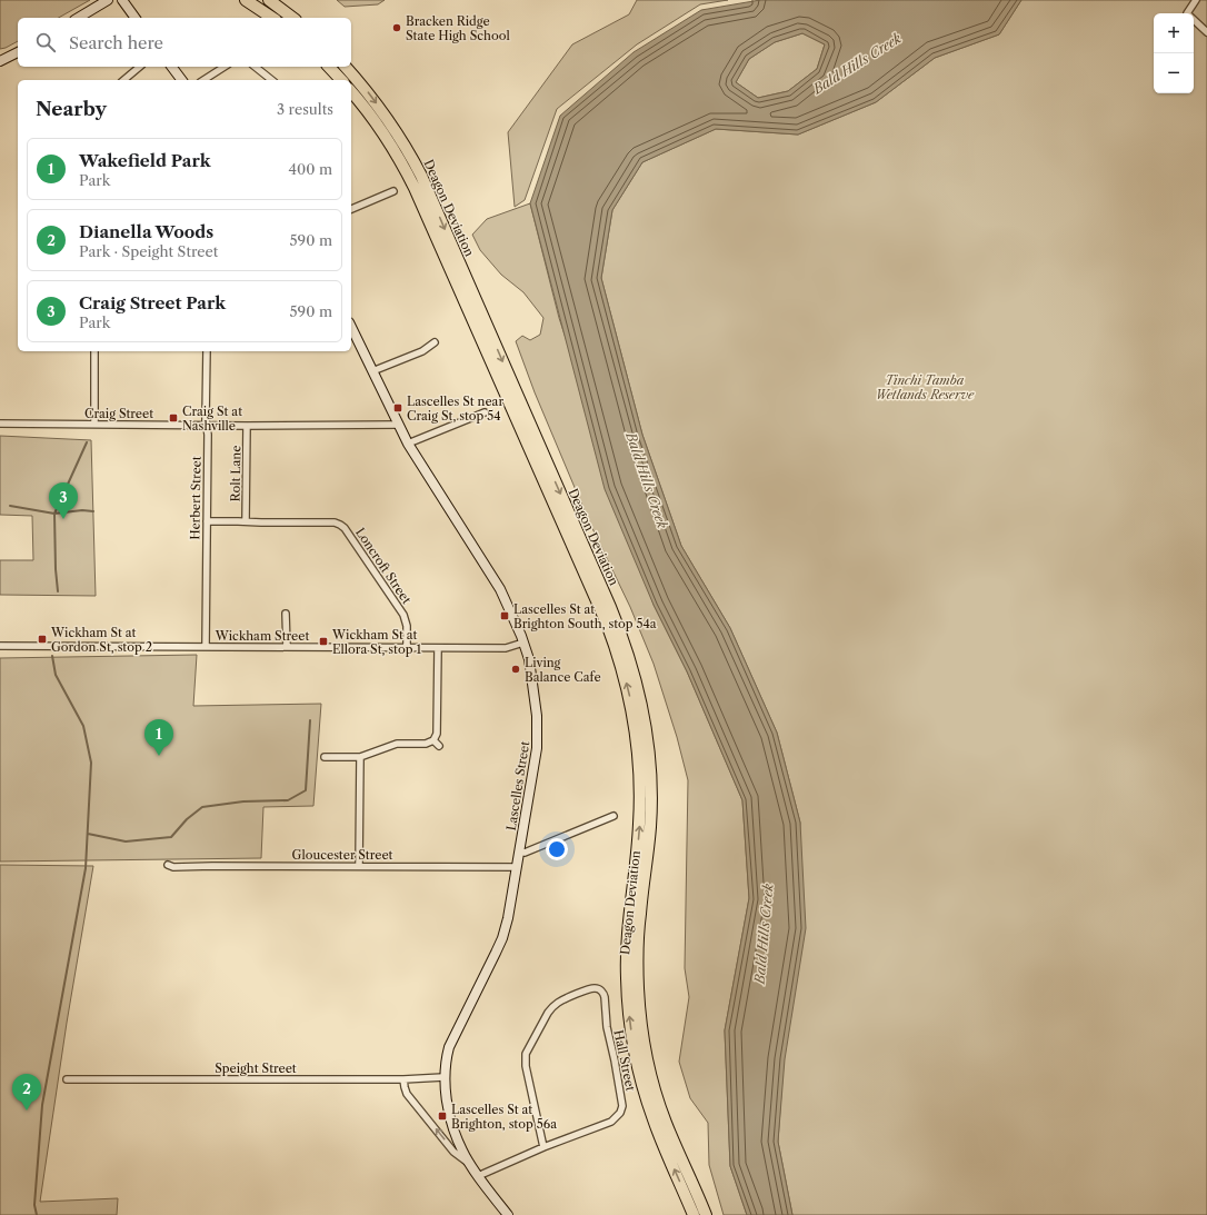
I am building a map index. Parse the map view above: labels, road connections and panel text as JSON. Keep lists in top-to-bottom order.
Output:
{
  "streets": {
    "highway": ["Deagon Deviation"],
    "street": [
      "Craig Street",
      "Rolt Lane",
      "Herbert Street",
      "Loncroft Street",
      "Wickham Street",
      "Lascelles Street",
      "Gloucester Street",
      "Hall Street",
      "Speight Street"
    ]
  },
  "crossings": [
    ["Craig Street", "Rolt Lane"],
    ["Craig Street", "Herbert Street"],
    ["Craig Street", "Lascelles Street"],
    ["Rolt Lane", "Loncroft Street"],
    ["Herbert Street", "Loncroft Street"],
    ["Herbert Street", "Wickham Street"],
    ["Loncroft Street", "Wickham Street"],
    ["Wickham Street", "Lascelles Street"],
    ["Lascelles Street", "Gloucester Street"],
    ["Lascelles Street", "Hall Street"],
    ["Lascelles Street", "Speight Street"]
  ],
  "water": ["Bald Hills Creek"],
  "parks": ["Tinchi Tamba Wetlands Reserve"],
  "places": {
    "other": ["Bracken Ridge State High School", "Living Balance Cafe"],
    "transit": [
      "Lascelles St near Craig St, stop 54",
      "Craig St at Nashville",
      "Lascelles St at Brighton South, stop 54a",
      "Wickham St at Gordon St, stop 2",
      "Wickham St at Ellora St, stop 1",
      "Lascelles St at Brighton, stop 56a"
    ]
  },
  "page": {
    "map_buttons": ["+", "−"],
    "search": "Search here",
    "heading": ["Nearby", "3 results"],
    "list": [
      {
        "mark": "1",
        "name": "Wakefield Park",
        "note": "Park",
        "value": "400 m"
      },
      {
        "mark": "2",
        "name": "Dianella Woods",
        "note": "Park · Speight Street",
        "value": "590 m"
      },
      {
        "mark": "3",
        "name": "Craig Street Park",
        "note": "Park",
        "value": "590 m"
      }
    ],
    "pins": ["3", "1", "2"]
  }
}
